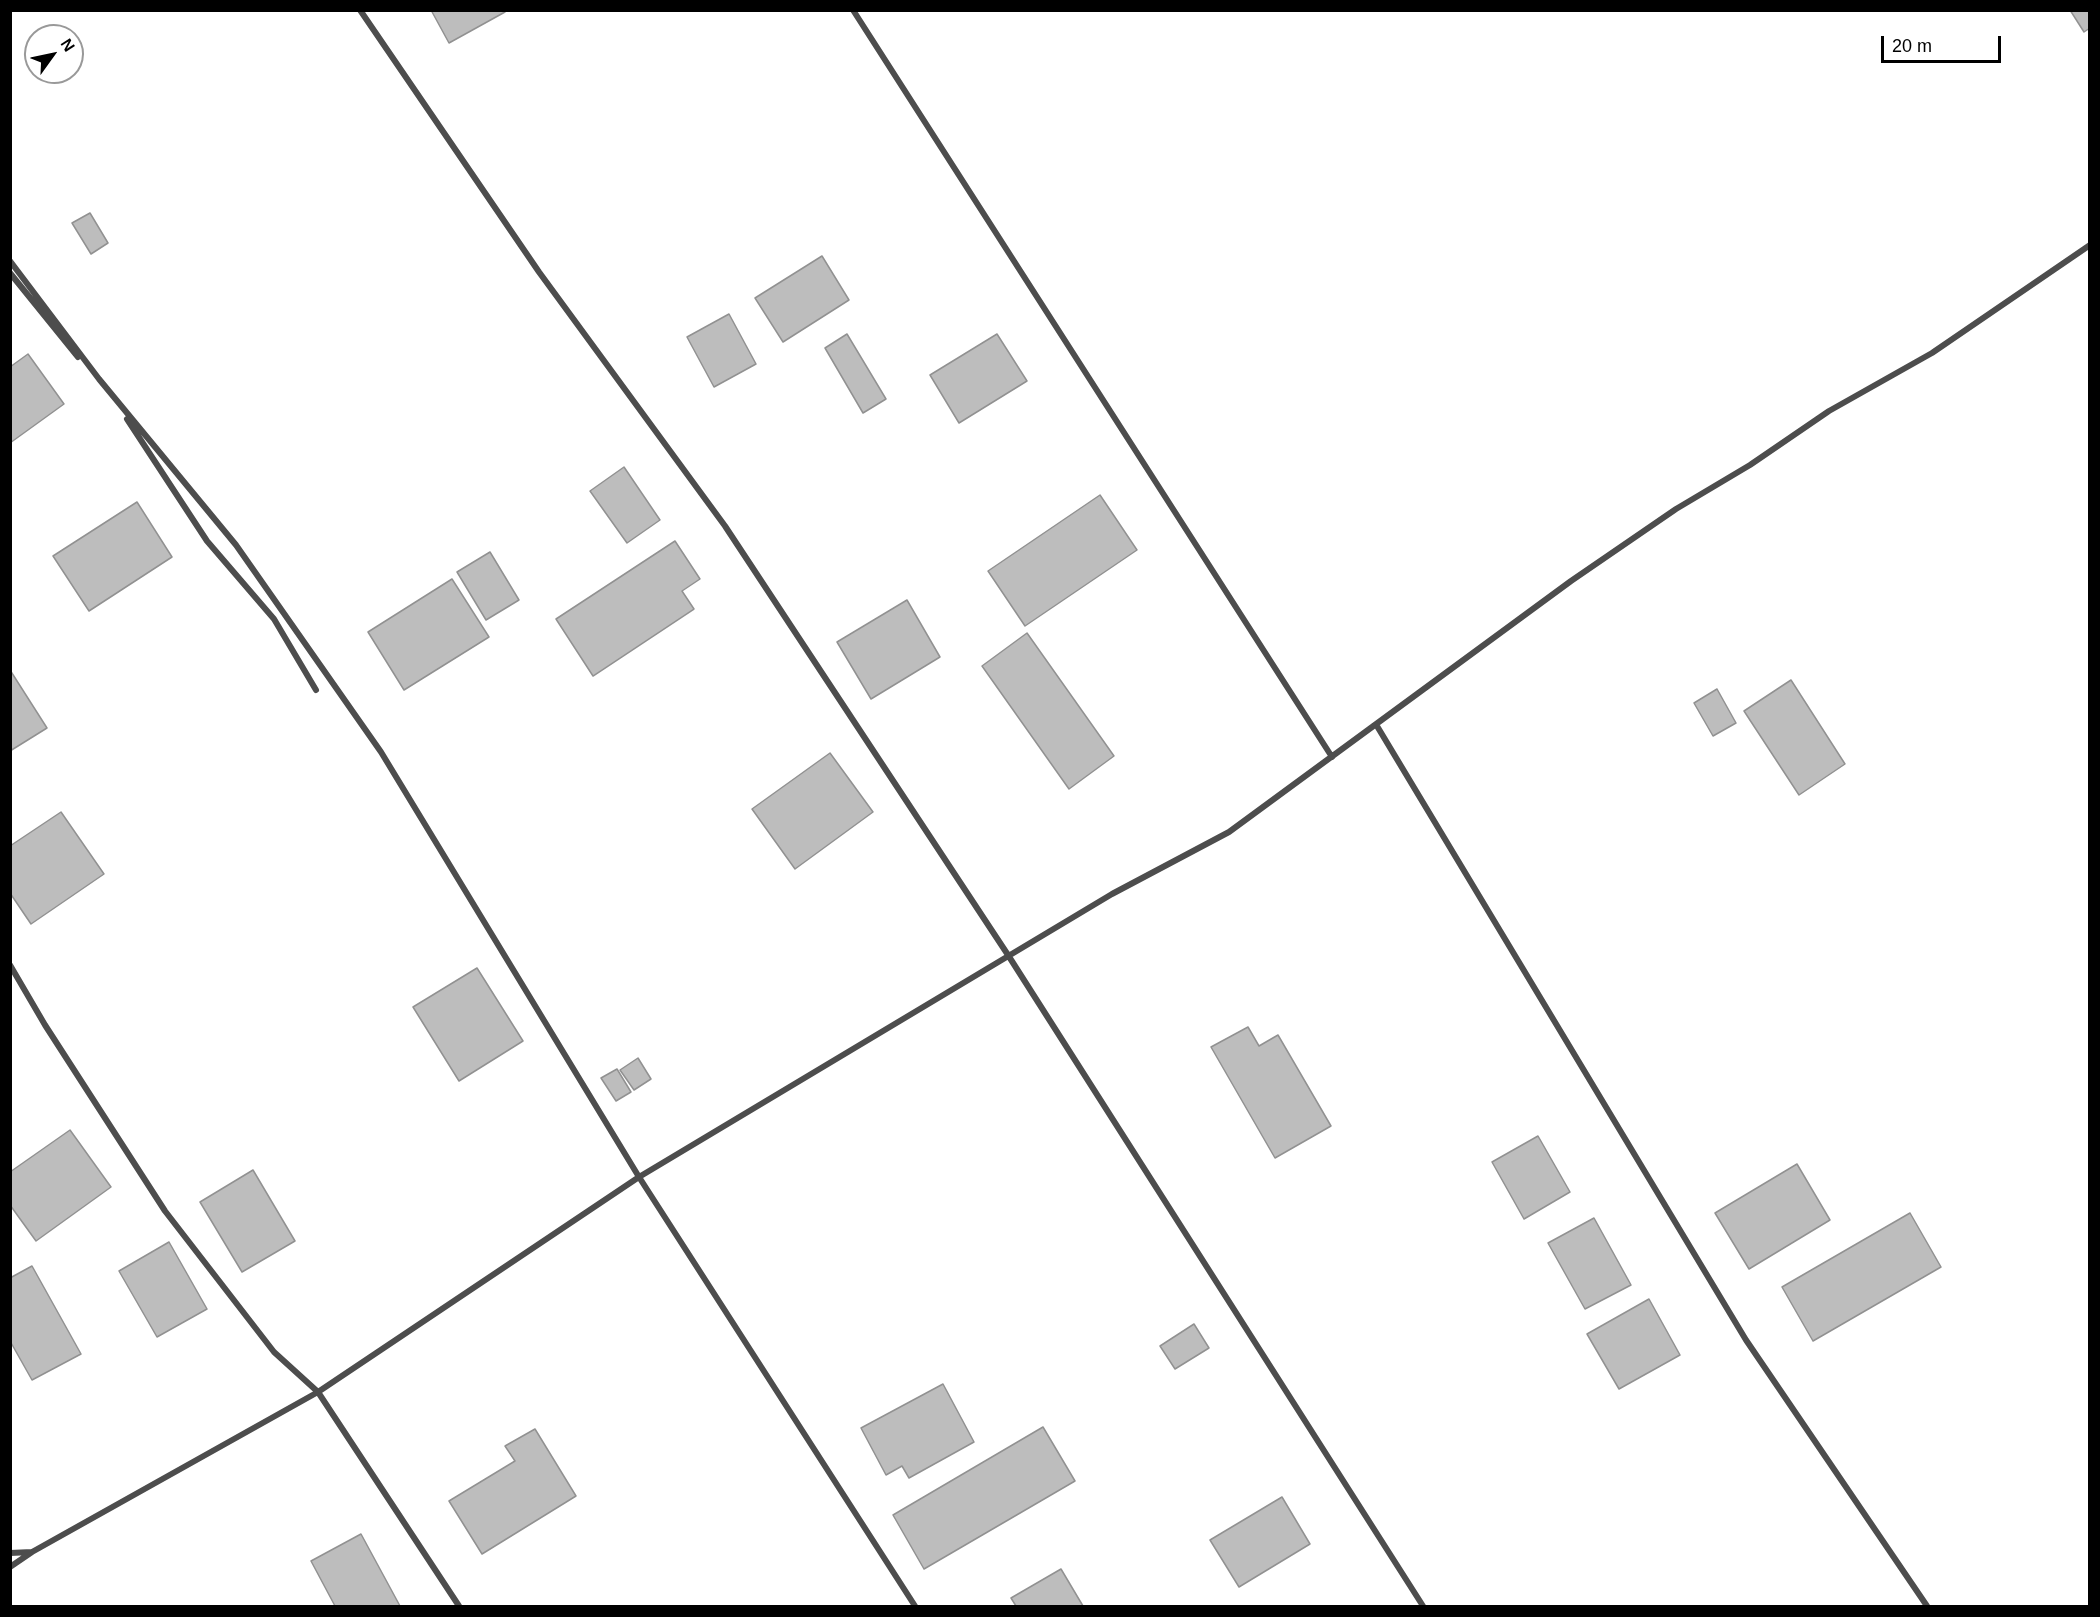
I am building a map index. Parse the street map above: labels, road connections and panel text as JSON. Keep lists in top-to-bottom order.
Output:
{
  "scale_bar": "20 m",
  "north": "top right"
}
